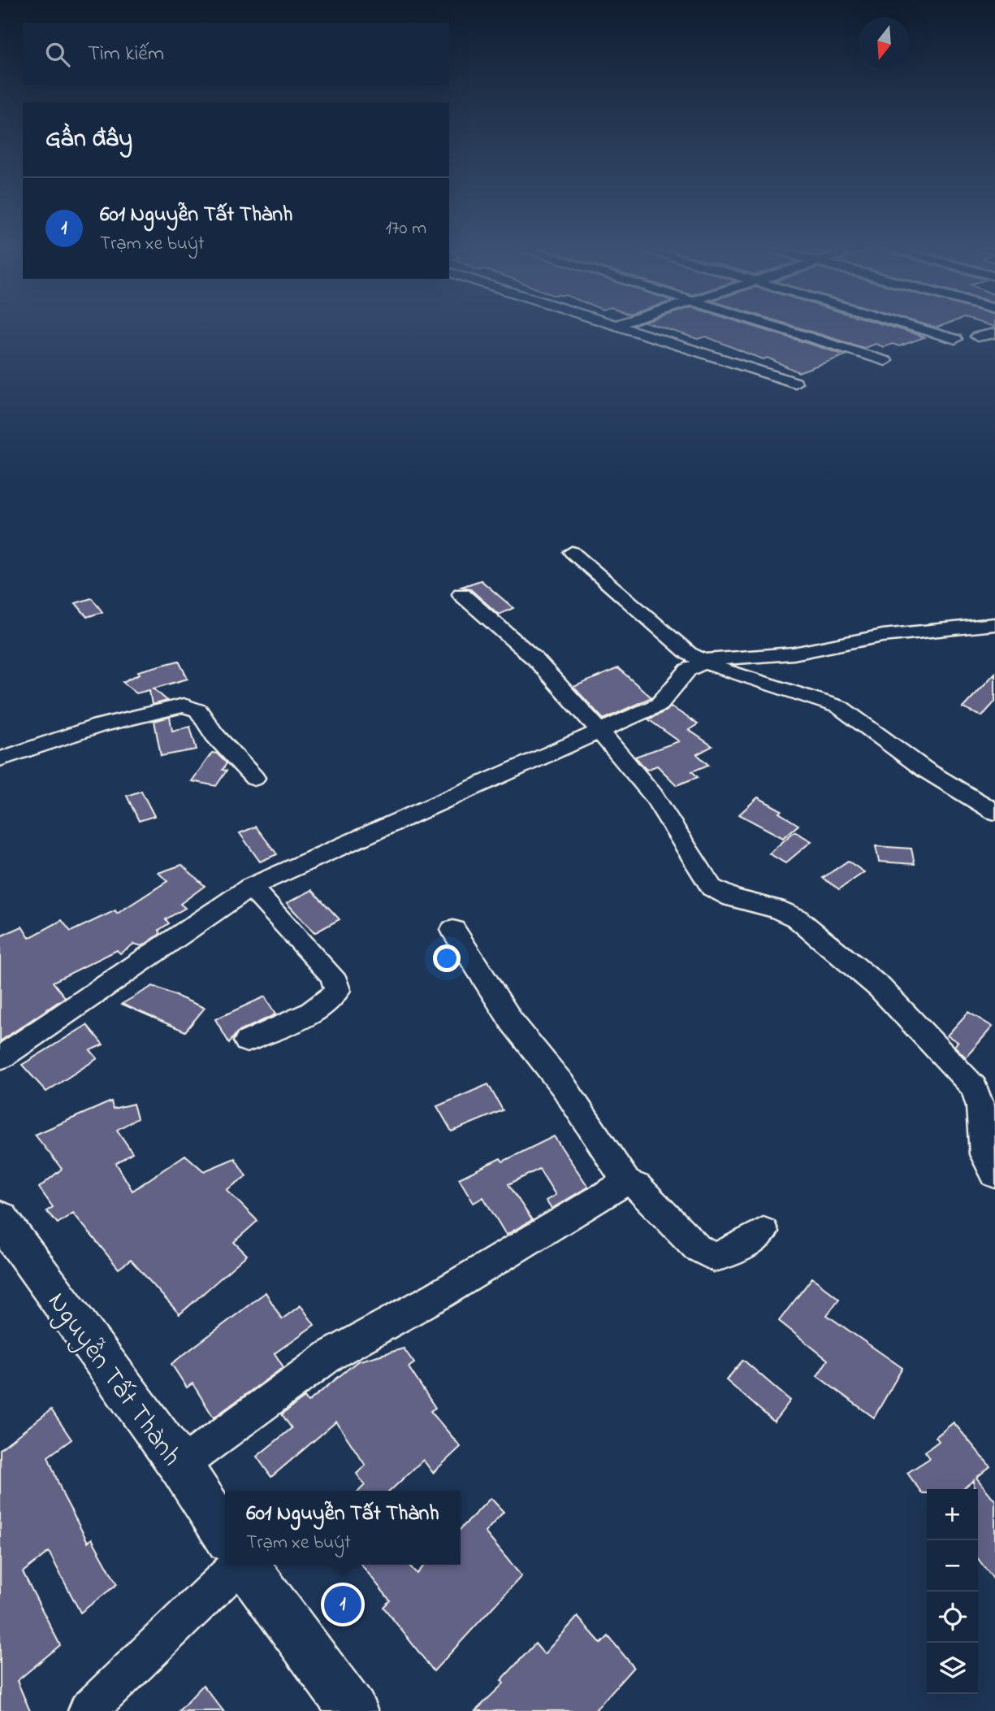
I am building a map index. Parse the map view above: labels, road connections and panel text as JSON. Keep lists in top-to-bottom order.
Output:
{
  "streets": {
    "main road": ["Nguyễn Tất Thành"]
  },
  "north": "bottom",
  "page": {
    "search": "Tìm kiếm",
    "heading": "Gần đây",
    "list": [
      {
        "mark": "1",
        "name": "601 Nguyễn Tất Thành",
        "note": "Trạm xe buýt",
        "value": "170 m"
      }
    ],
    "map_buttons": ["+", "−"],
    "popup": ["601 Nguyễn Tất Thành", "Trạm xe buýt"],
    "pins": "1"
  }
}
